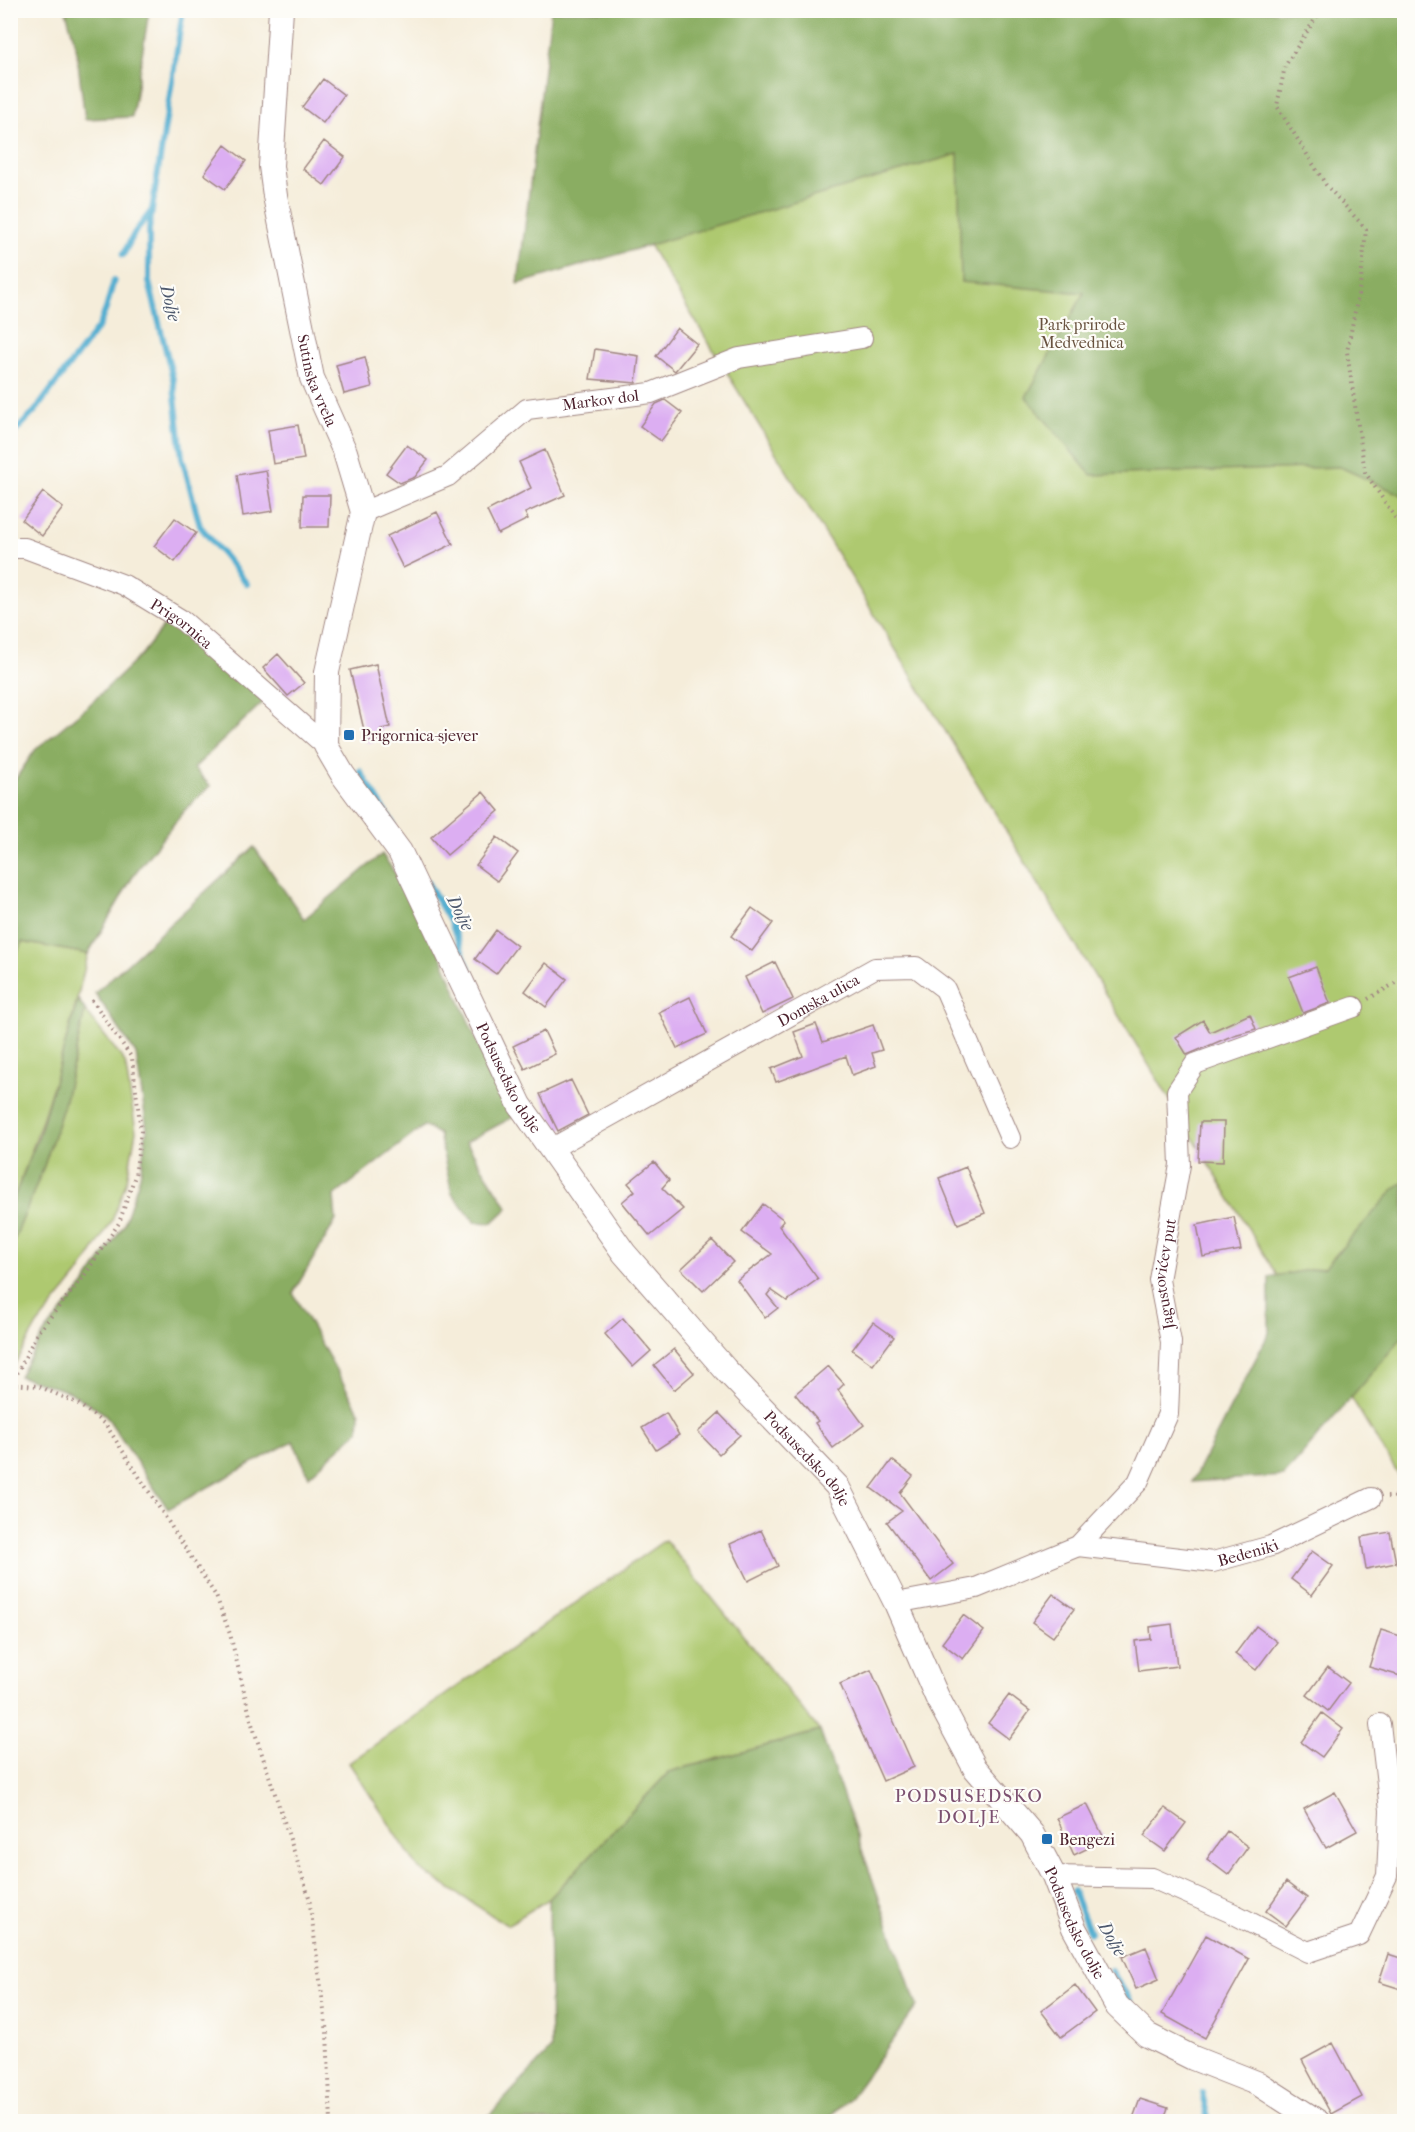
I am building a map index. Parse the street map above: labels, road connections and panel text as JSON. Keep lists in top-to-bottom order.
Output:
{
  "streets": {
    "street": [
      "Sutinska vrela",
      "Markov dol",
      "Prigornica",
      "Domska ulica",
      "Podsusedsko dolje",
      "Jagustovićev put",
      "Bedeniki"
    ]
  },
  "crossings": [
    ["Sutinska vrela", "Markov dol"],
    ["Sutinska vrela", "Prigornica"],
    ["Sutinska vrela", "Podsusedsko dolje"],
    ["Prigornica", "Podsusedsko dolje"],
    ["Domska ulica", "Podsusedsko dolje"],
    ["Podsusedsko dolje", "Jagustovićev put"],
    ["Jagustovićev put", "Bedeniki"]
  ],
  "districts": ["PODSUSEDSKO DOLJE"],
  "water": ["Dolje"],
  "parks": ["Park prirode Medvednica"],
  "places": {
    "transit": ["Prigornica-sjever", "Bengezi"]
  }
}
